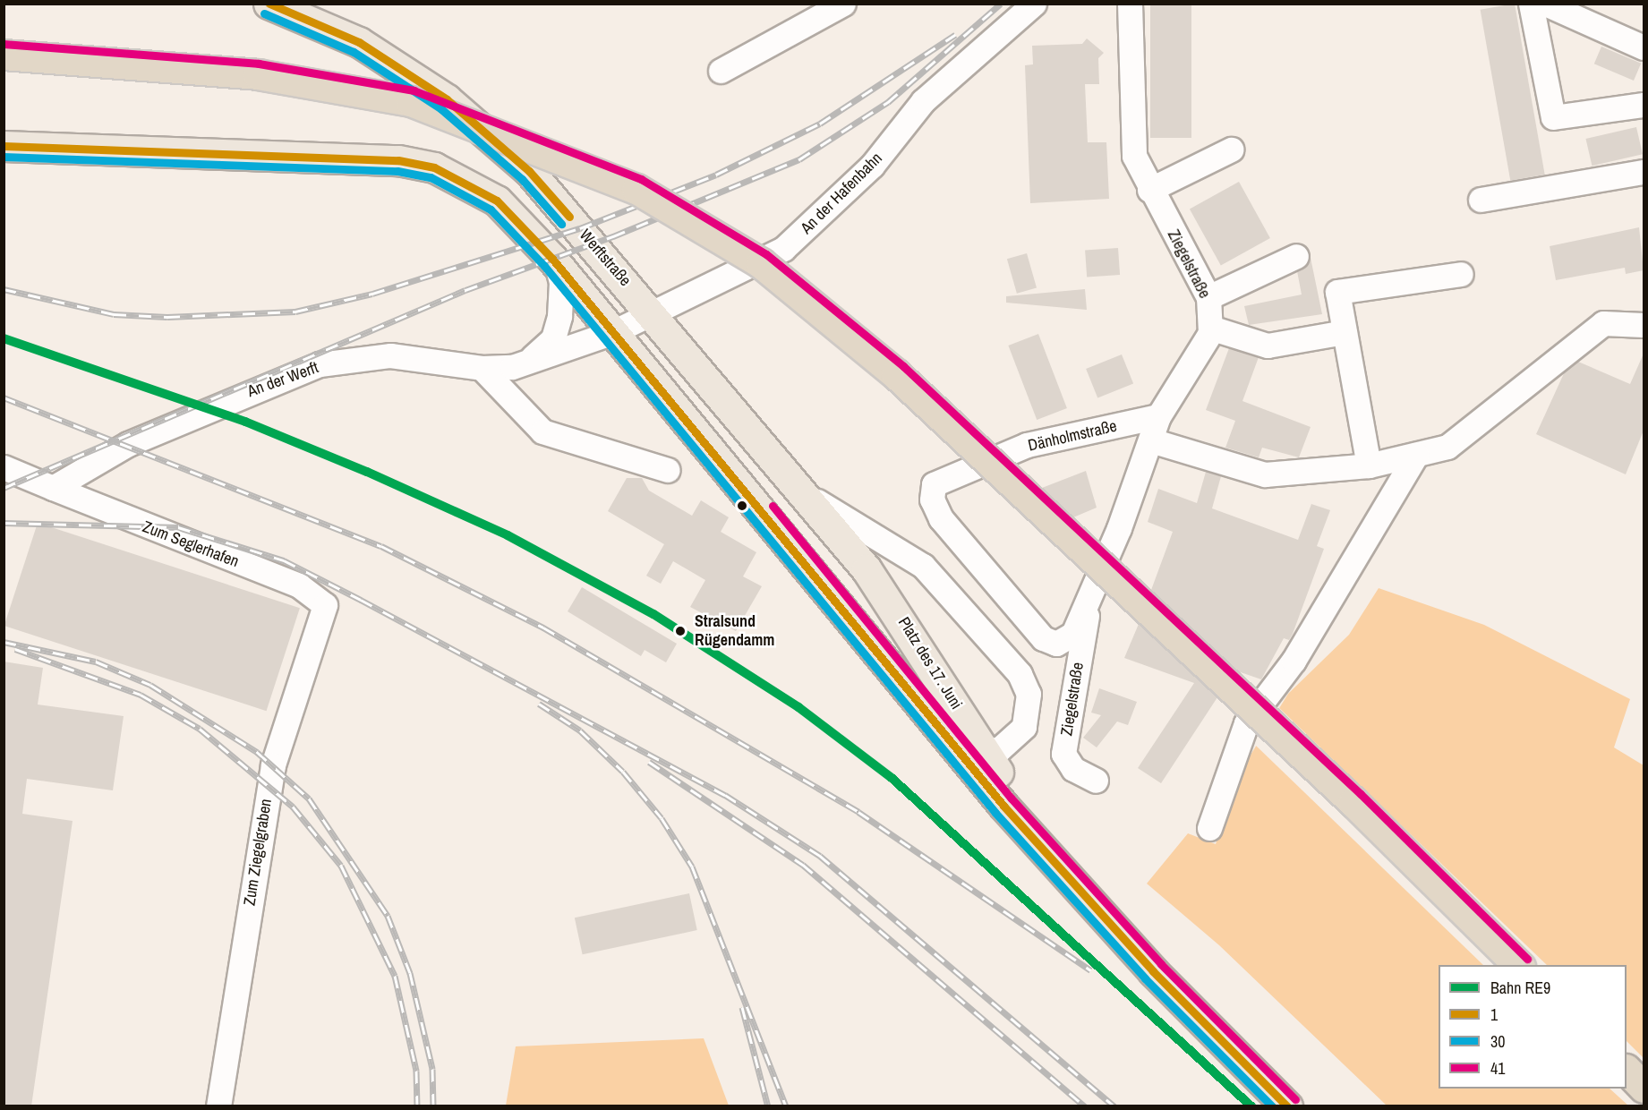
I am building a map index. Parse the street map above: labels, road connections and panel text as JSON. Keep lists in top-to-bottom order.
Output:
{
  "streets": {
    "main road": ["Werftstraße", "Platz des 17. Juni"],
    "street": [
      "An der Hafenbahn",
      "Ziegelstraße",
      "An der Werft",
      "Dänholmstraße",
      "Zum Seglerhafen",
      "Zum Ziegelgraben"
    ]
  },
  "crossings": [
    ["An der Hafenbahn", "Werftstraße"],
    ["An der Hafenbahn", "An der Werft"],
    ["An der Hafenbahn", "Platz des 17. Juni"],
    ["Werftstraße", "Platz des 17. Juni"],
    ["Ziegelstraße", "Dänholmstraße"],
    ["An der Werft", "Zum Seglerhafen"],
    ["An der Werft", "Platz des 17. Juni"],
    ["Zum Seglerhafen", "Zum Ziegelgraben"]
  ],
  "places": ["Stralsund Rügendamm"],
  "lines": [
    "transit line 1",
    "transit line 30",
    "transit line 41",
    "rail line RE9"
  ],
  "legend": [
    "Bahn RE9",
    "1",
    "30",
    "41"
  ]
}
